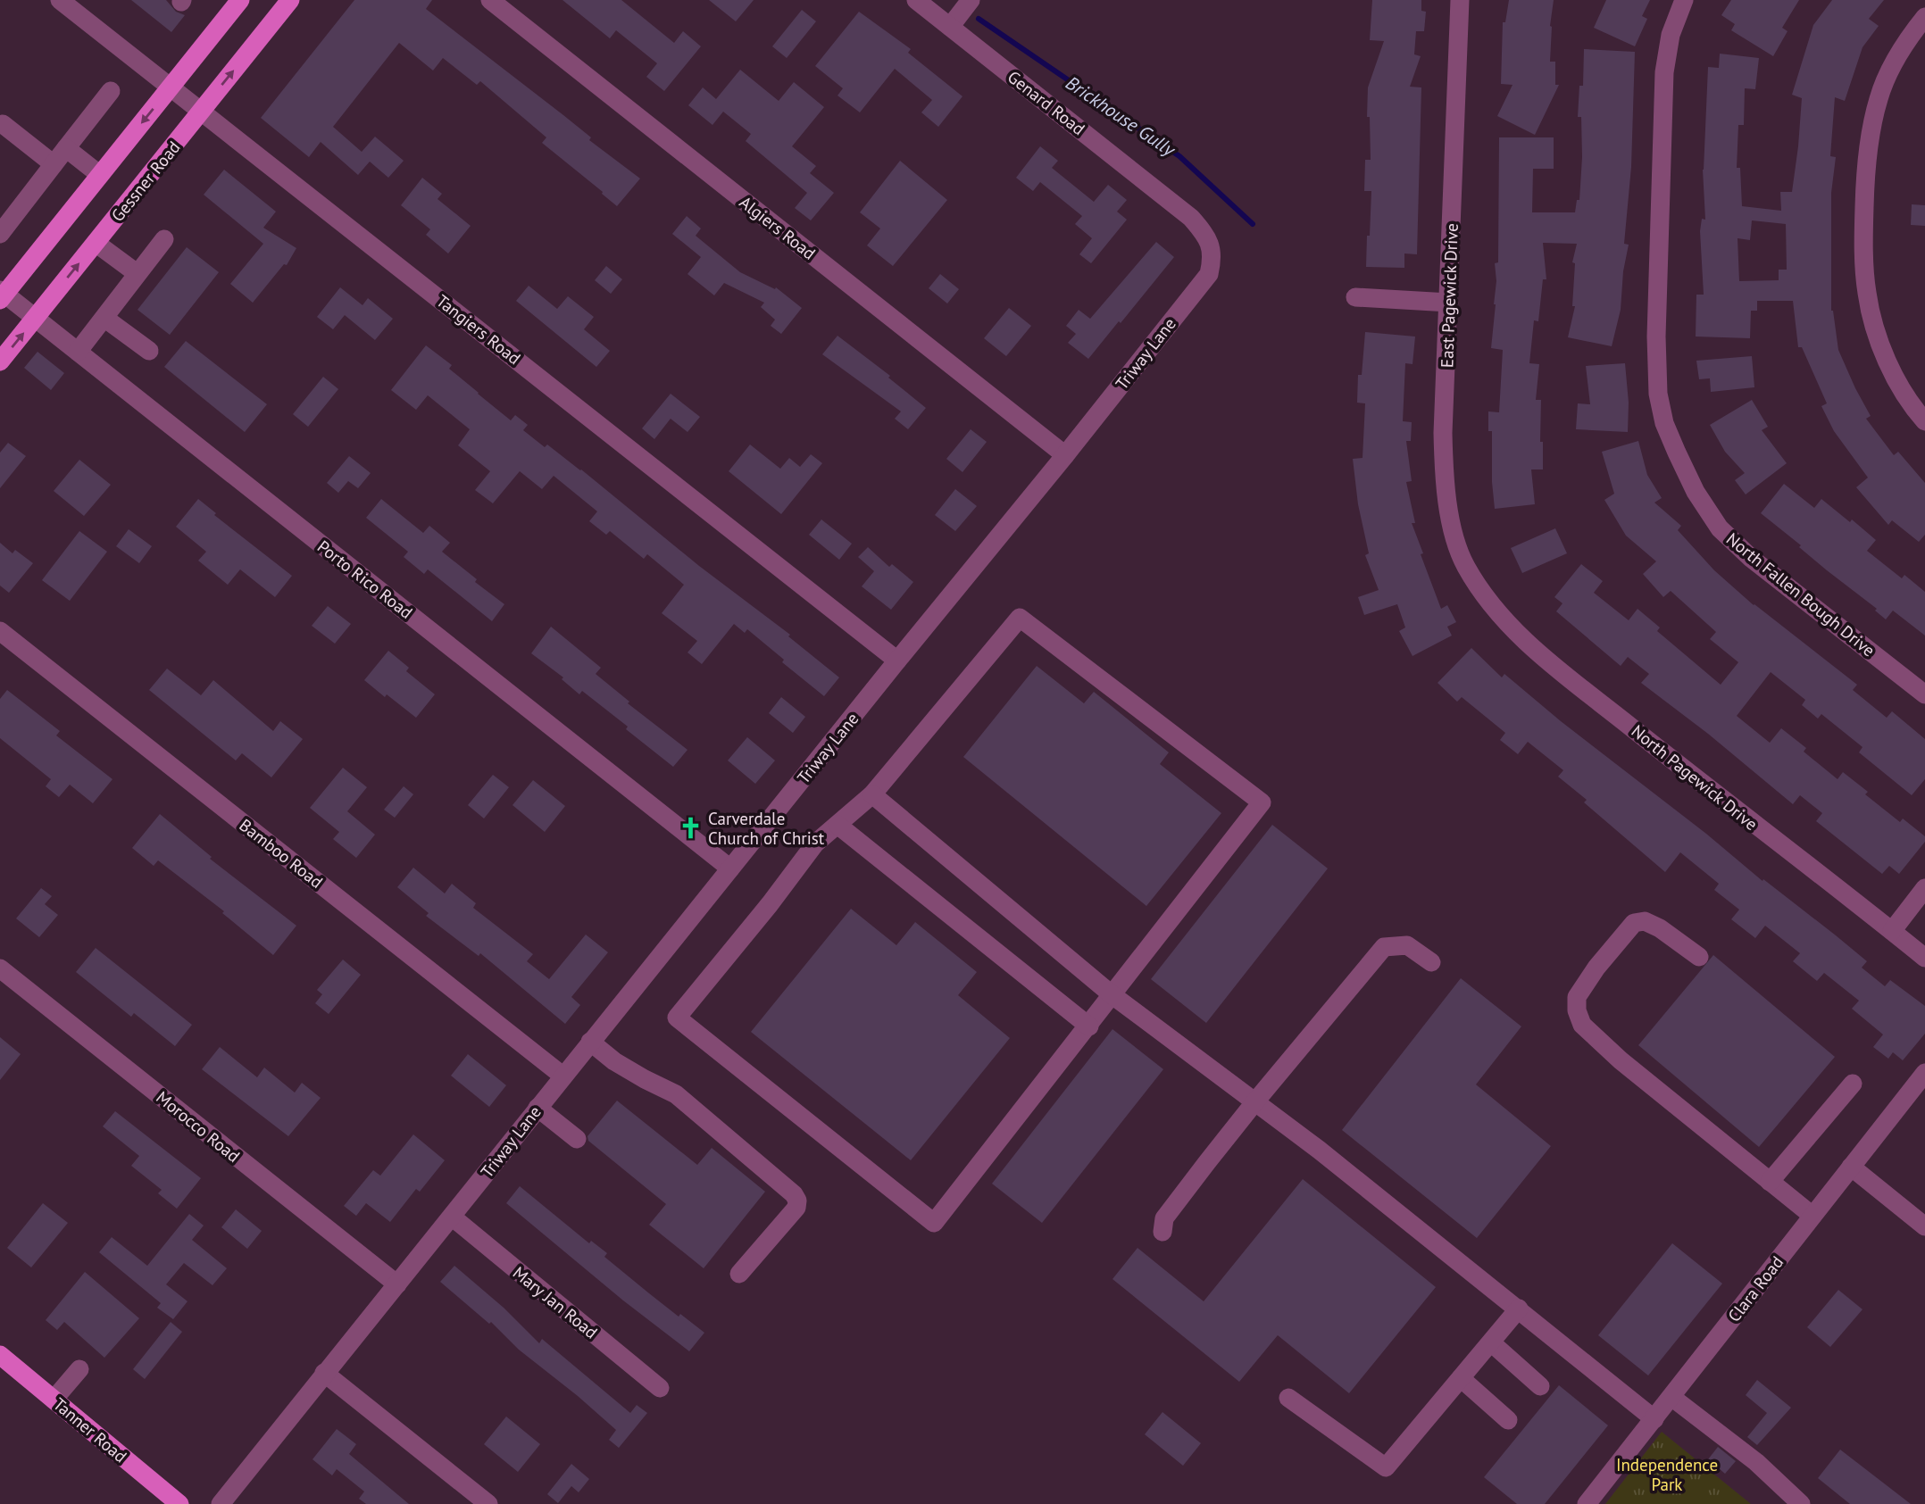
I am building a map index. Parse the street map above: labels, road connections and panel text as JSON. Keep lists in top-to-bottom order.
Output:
{
  "streets": {
    "main road": ["Gessner Road", "Tanner Road"],
    "street": [
      "Genard Road",
      "Algiers Road",
      "East Pagewick Drive",
      "Tangiers Road",
      "Triway Lane",
      "Porto Rico Road",
      "North Fallen Bough Drive",
      "North Pagewick Drive",
      "Bamboo Road",
      "Morocco Road",
      "Clara Road",
      "Mary Jan Road"
    ]
  },
  "crossings": [
    ["Genard Road", "Triway Lane"],
    ["Gessner Road", "Tangiers Road"],
    ["Gessner Road", "Porto Rico Road"],
    ["Algiers Road", "Triway Lane"],
    ["East Pagewick Drive", "North Pagewick Drive"],
    ["Tangiers Road", "Triway Lane"],
    ["Triway Lane", "Porto Rico Road"],
    ["Triway Lane", "Bamboo Road"],
    ["Triway Lane", "Morocco Road"],
    ["Triway Lane", "Mary Jan Road"]
  ],
  "water": ["Brickhouse Gully"],
  "parks": ["Independence Park"],
  "places": {
    "church": ["Carverdale Church of Christ"]
  }
}
